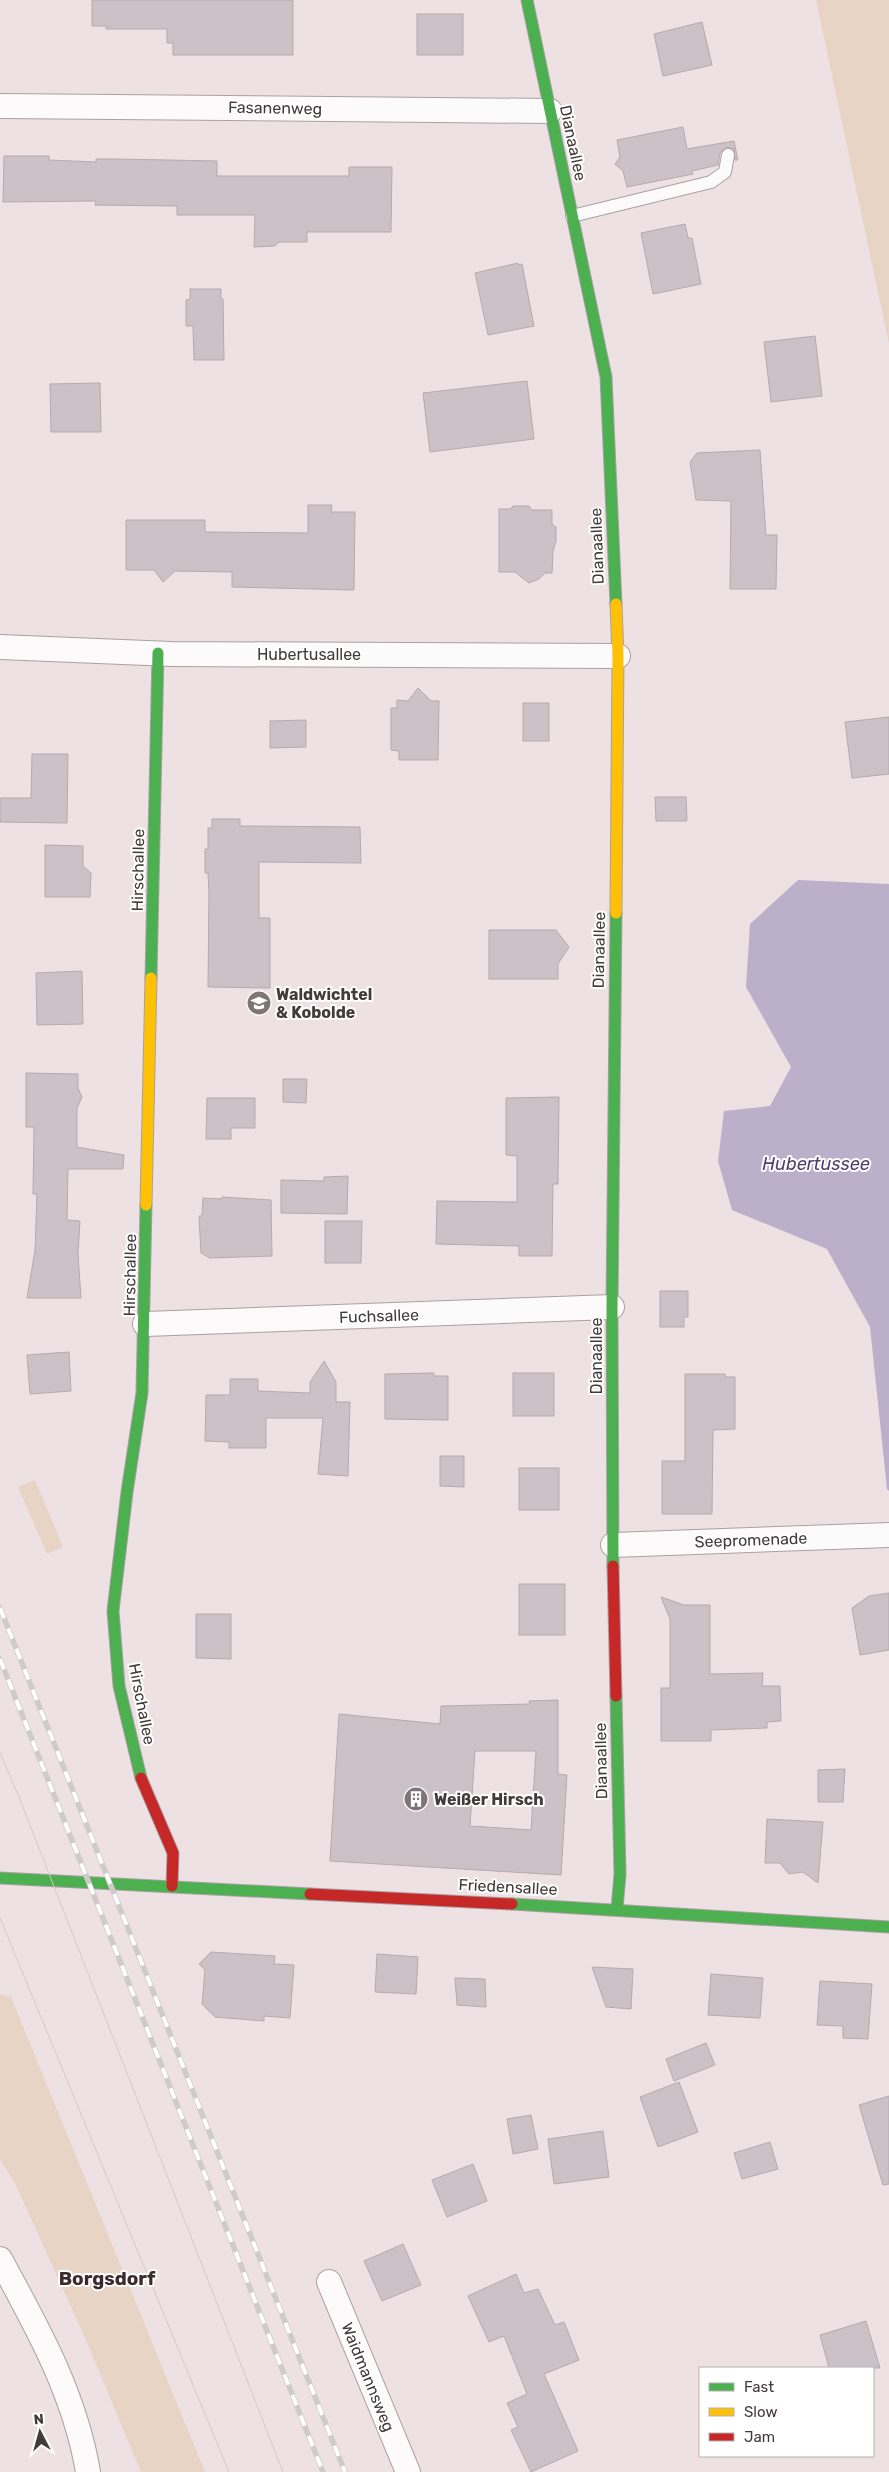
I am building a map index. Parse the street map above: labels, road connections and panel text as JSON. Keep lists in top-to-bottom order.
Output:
{
  "streets": {
    "street": [
      "Fasanenweg",
      "Dianaallee",
      "Hubertusallee",
      "Hirschallee",
      "Fuchsallee",
      "Seepromenade",
      "Friedensallee",
      "Waidmannsweg"
    ]
  },
  "crossings": [
    ["Fasanenweg", "Dianaallee"],
    ["Dianaallee", "Hubertusallee"],
    ["Dianaallee", "Fuchsallee"],
    ["Dianaallee", "Seepromenade"],
    ["Dianaallee", "Friedensallee"],
    ["Hubertusallee", "Hirschallee"],
    ["Hirschallee", "Fuchsallee"],
    ["Hirschallee", "Friedensallee"]
  ],
  "districts": ["Borgsdorf"],
  "water": ["Hubertussee"],
  "places": {
    "school or university": ["Waldwichtel & Kobolde"],
    "building": ["Weißer Hirsch"]
  },
  "legend": ["Fast", "Slow", "Jam"],
  "north": "top"
}
